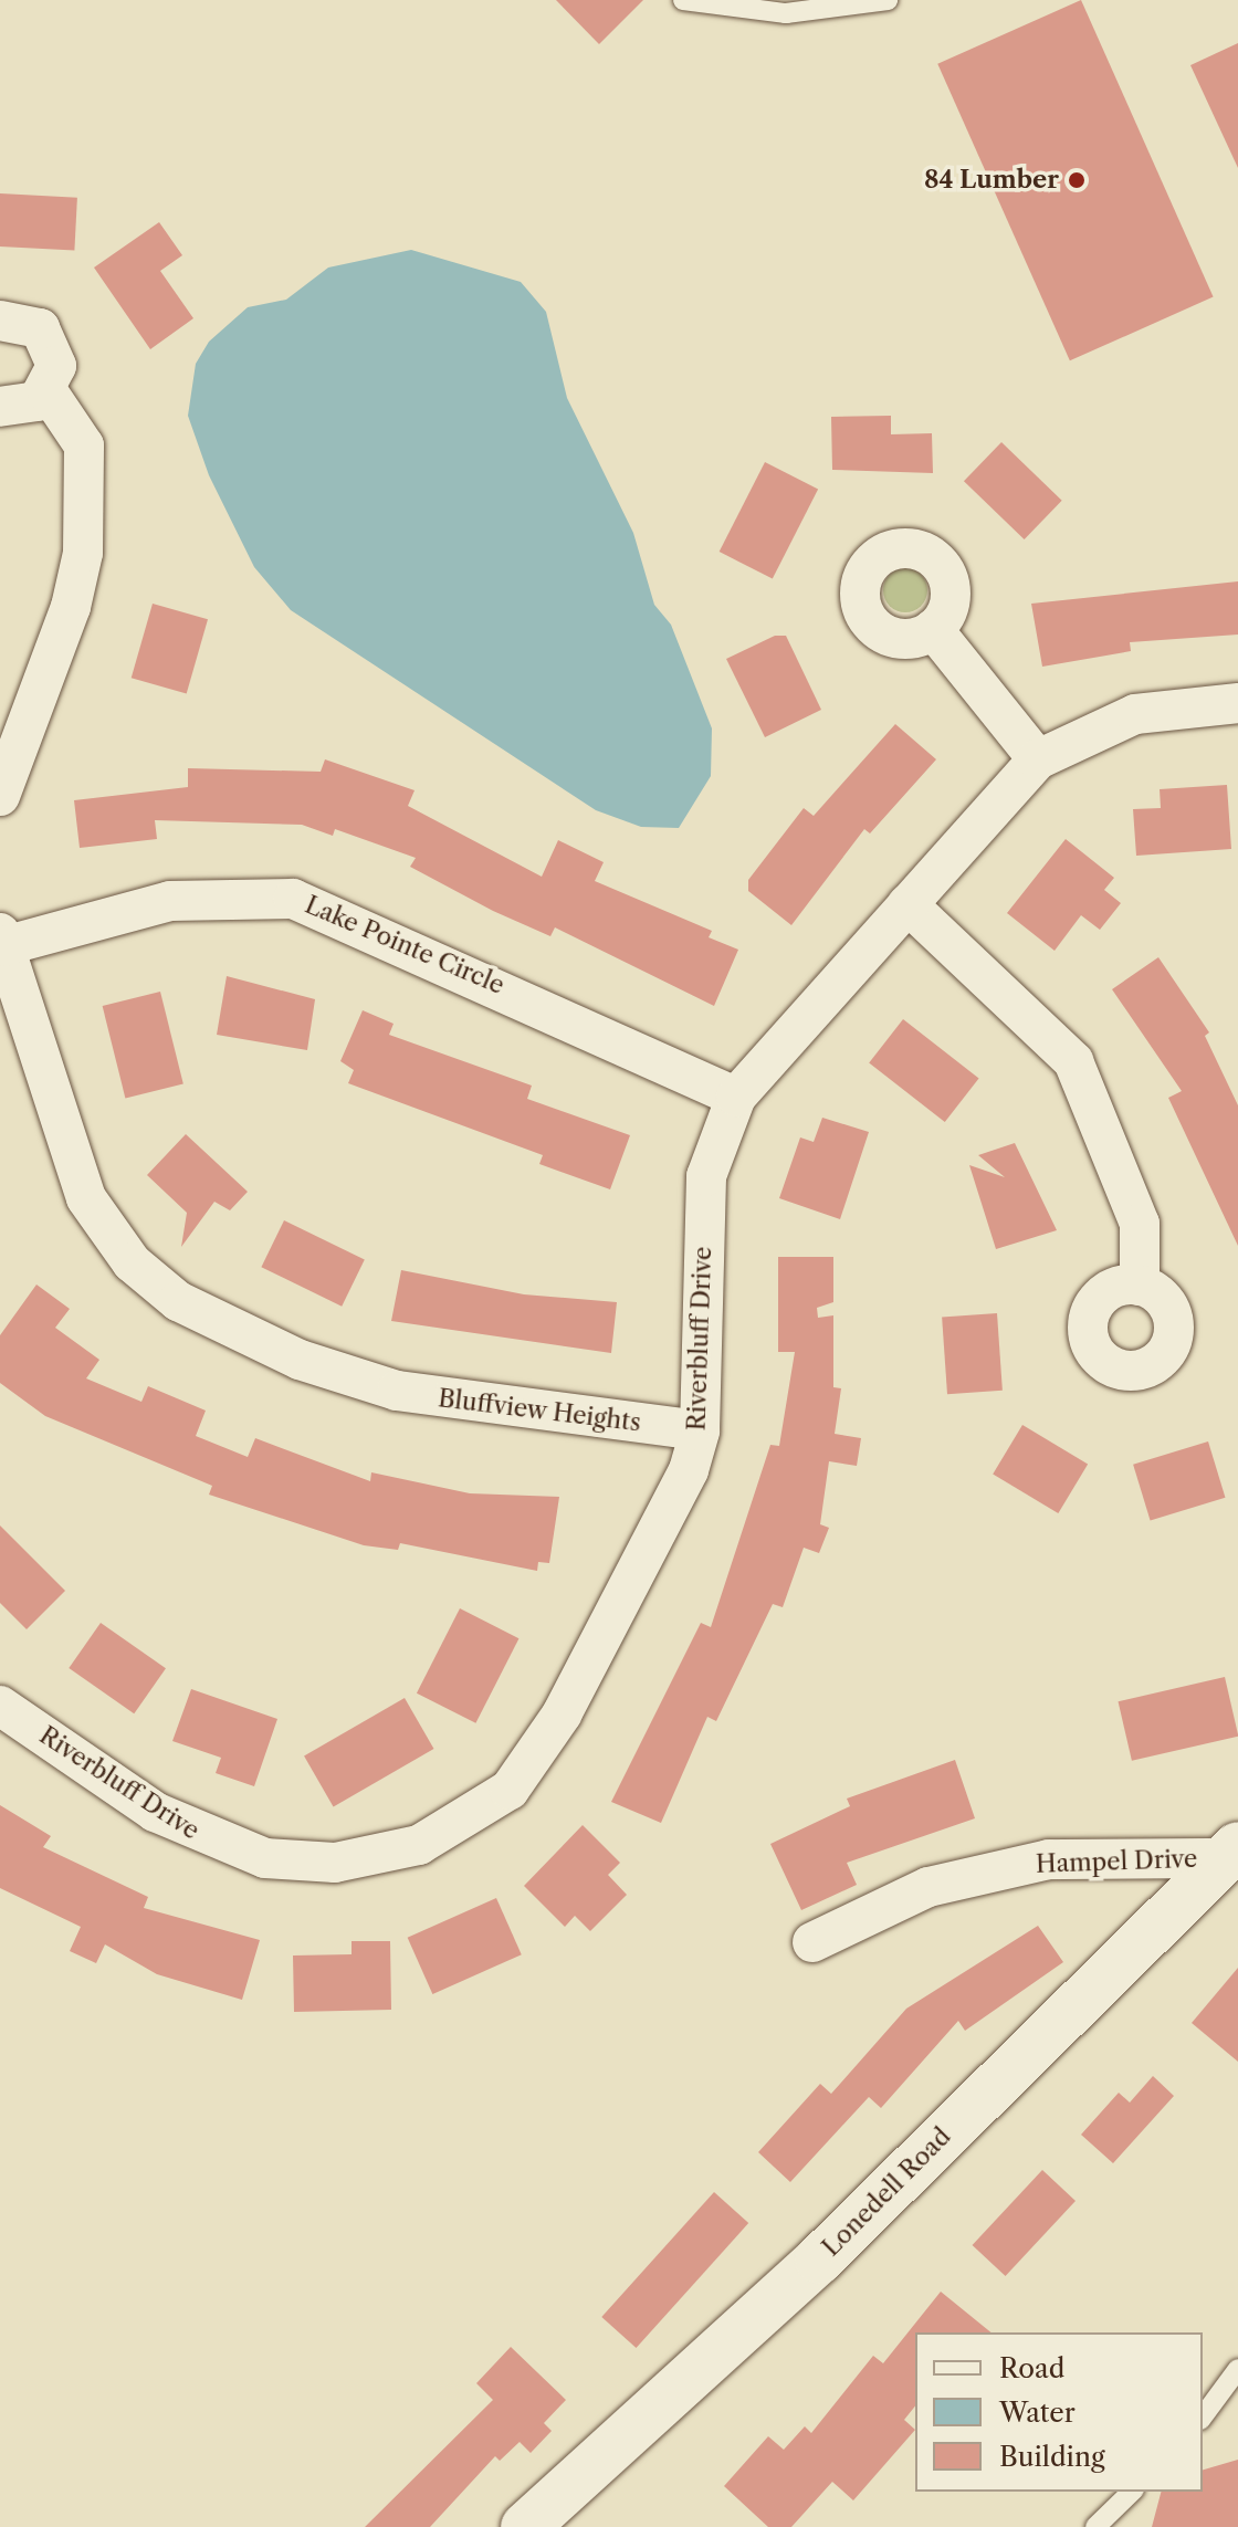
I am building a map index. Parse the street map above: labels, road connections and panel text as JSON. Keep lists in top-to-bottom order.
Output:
{
  "streets": {
    "street": [
      "Lake Pointe Circle",
      "Riverbluff Drive",
      "Bluffview Heights",
      "Hampel Drive",
      "Lonedell Road"
    ]
  },
  "crossings": [
    ["Lake Pointe Circle", "Riverbluff Drive"],
    ["Lake Pointe Circle", "Bluffview Heights"],
    ["Riverbluff Drive", "Bluffview Heights"],
    ["Hampel Drive", "Lonedell Road"]
  ],
  "places": ["84 Lumber"],
  "legend": ["Road", "Water", "Building"]
}
